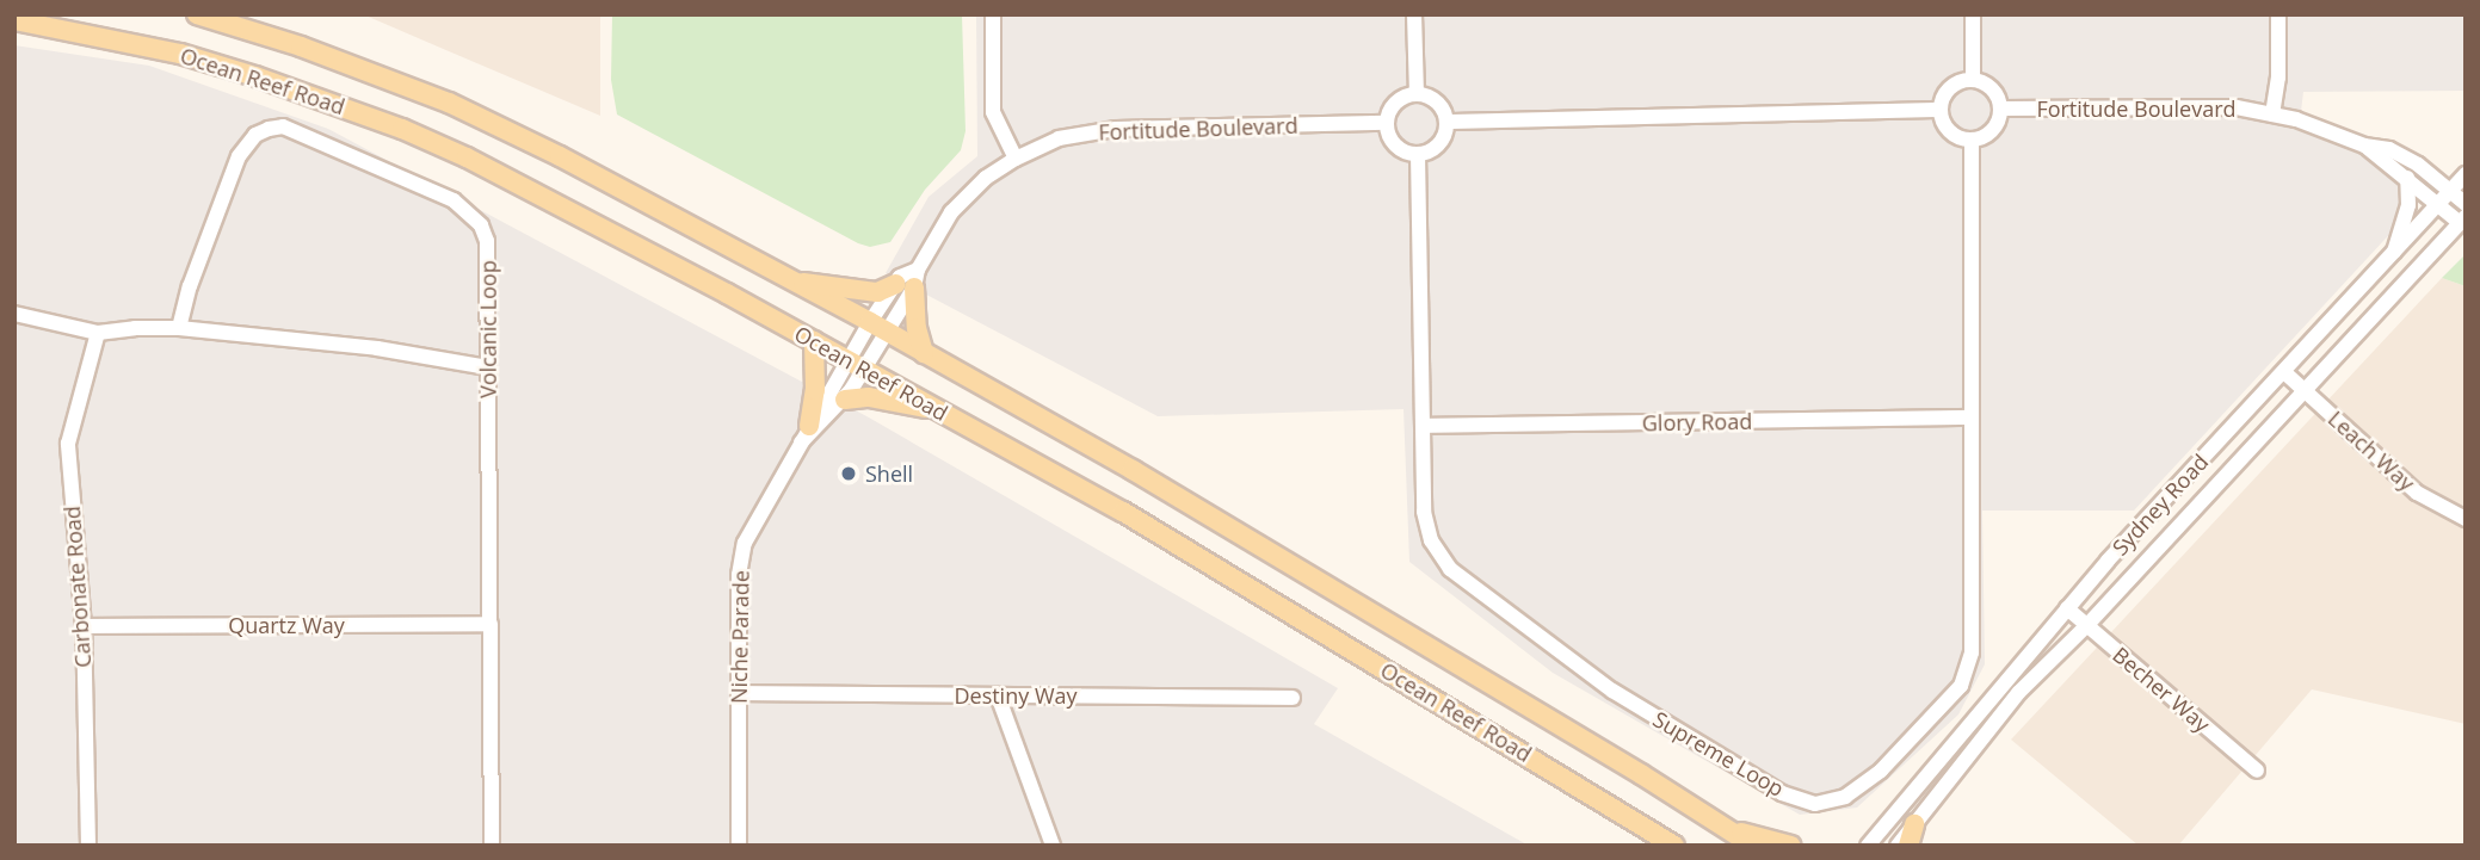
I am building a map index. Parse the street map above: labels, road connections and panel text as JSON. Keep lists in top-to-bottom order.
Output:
{
  "streets": {
    "main road": ["Ocean Reef Road"],
    "street": [
      "Fortitude Boulevard",
      "Volcanic Loop",
      "Glory Road",
      "Leach Way",
      "Sydney Road",
      "Carbonate Road",
      "Quartz Way",
      "Niche Parade",
      "Becher Way",
      "Destiny Way",
      "Supreme Loop"
    ]
  },
  "crossings": [
    ["Ocean Reef Road", "Fortitude Boulevard"],
    ["Ocean Reef Road", "Niche Parade"],
    ["Fortitude Boulevard", "Sydney Road"],
    ["Fortitude Boulevard", "Niche Parade"],
    ["Fortitude Boulevard", "Supreme Loop"],
    ["Volcanic Loop", "Quartz Way"],
    ["Glory Road", "Supreme Loop"],
    ["Leach Way", "Sydney Road"],
    ["Sydney Road", "Becher Way"],
    ["Carbonate Road", "Quartz Way"],
    ["Niche Parade", "Destiny Way"]
  ],
  "places": ["Shell"]
}
